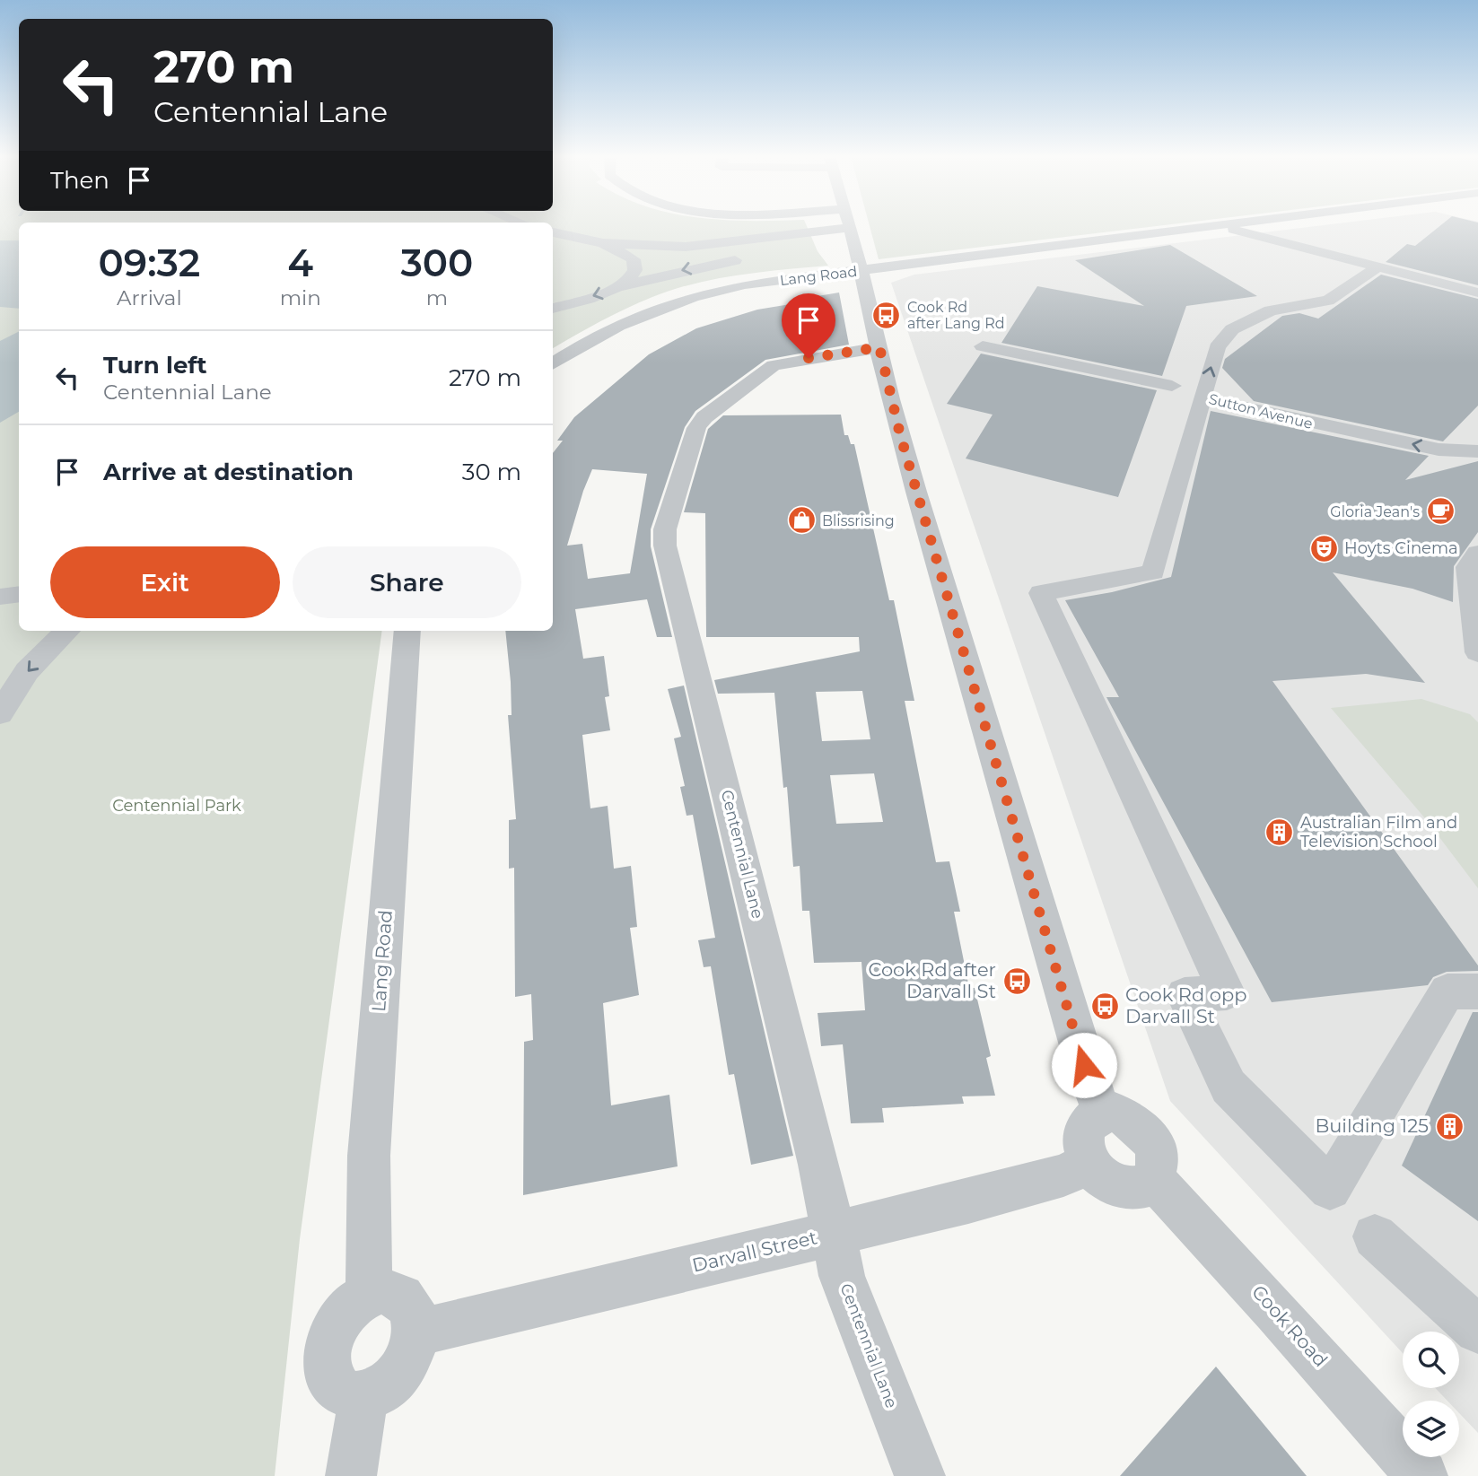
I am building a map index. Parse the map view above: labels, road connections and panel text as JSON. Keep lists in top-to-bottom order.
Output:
{
  "streets": {
    "street": [
      "Lang Road",
      "Sutton Avenue",
      "Centennial Lane",
      "Darvall Street",
      "Cook Road"
    ]
  },
  "crossings": [
    ["Lang Road", "Darvall Street"],
    ["Centennial Lane", "Darvall Street"],
    ["Darvall Street", "Cook Road"]
  ],
  "parks": ["Centennial Park"],
  "places": {
    "bus stop": ["Cook Rd after Lang Rd", "Cook Rd after Darvall St", "Cook Rd opp Darvall St"],
    "cafe": ["Gloria Jean's"],
    "shop": ["Blissrising"],
    "theatre": ["Hoyts Cinema"],
    "building": ["Australian Film and Television School", "Building 125"]
  },
  "page": {
    "turn": ["270 m", "Centennial Lane"],
    "then": "Then",
    "eta": [
      "09:32",
      "Arrival",
      "4",
      "min",
      "300",
      "m"
    ],
    "list": [
      {
        "name": "Turn left",
        "note": "Centennial Lane",
        "value": "270 m"
      },
      {
        "name": "Arrive at destination",
        "value": "30 m"
      }
    ],
    "buttons": ["Exit", "Share"]
  }
}
